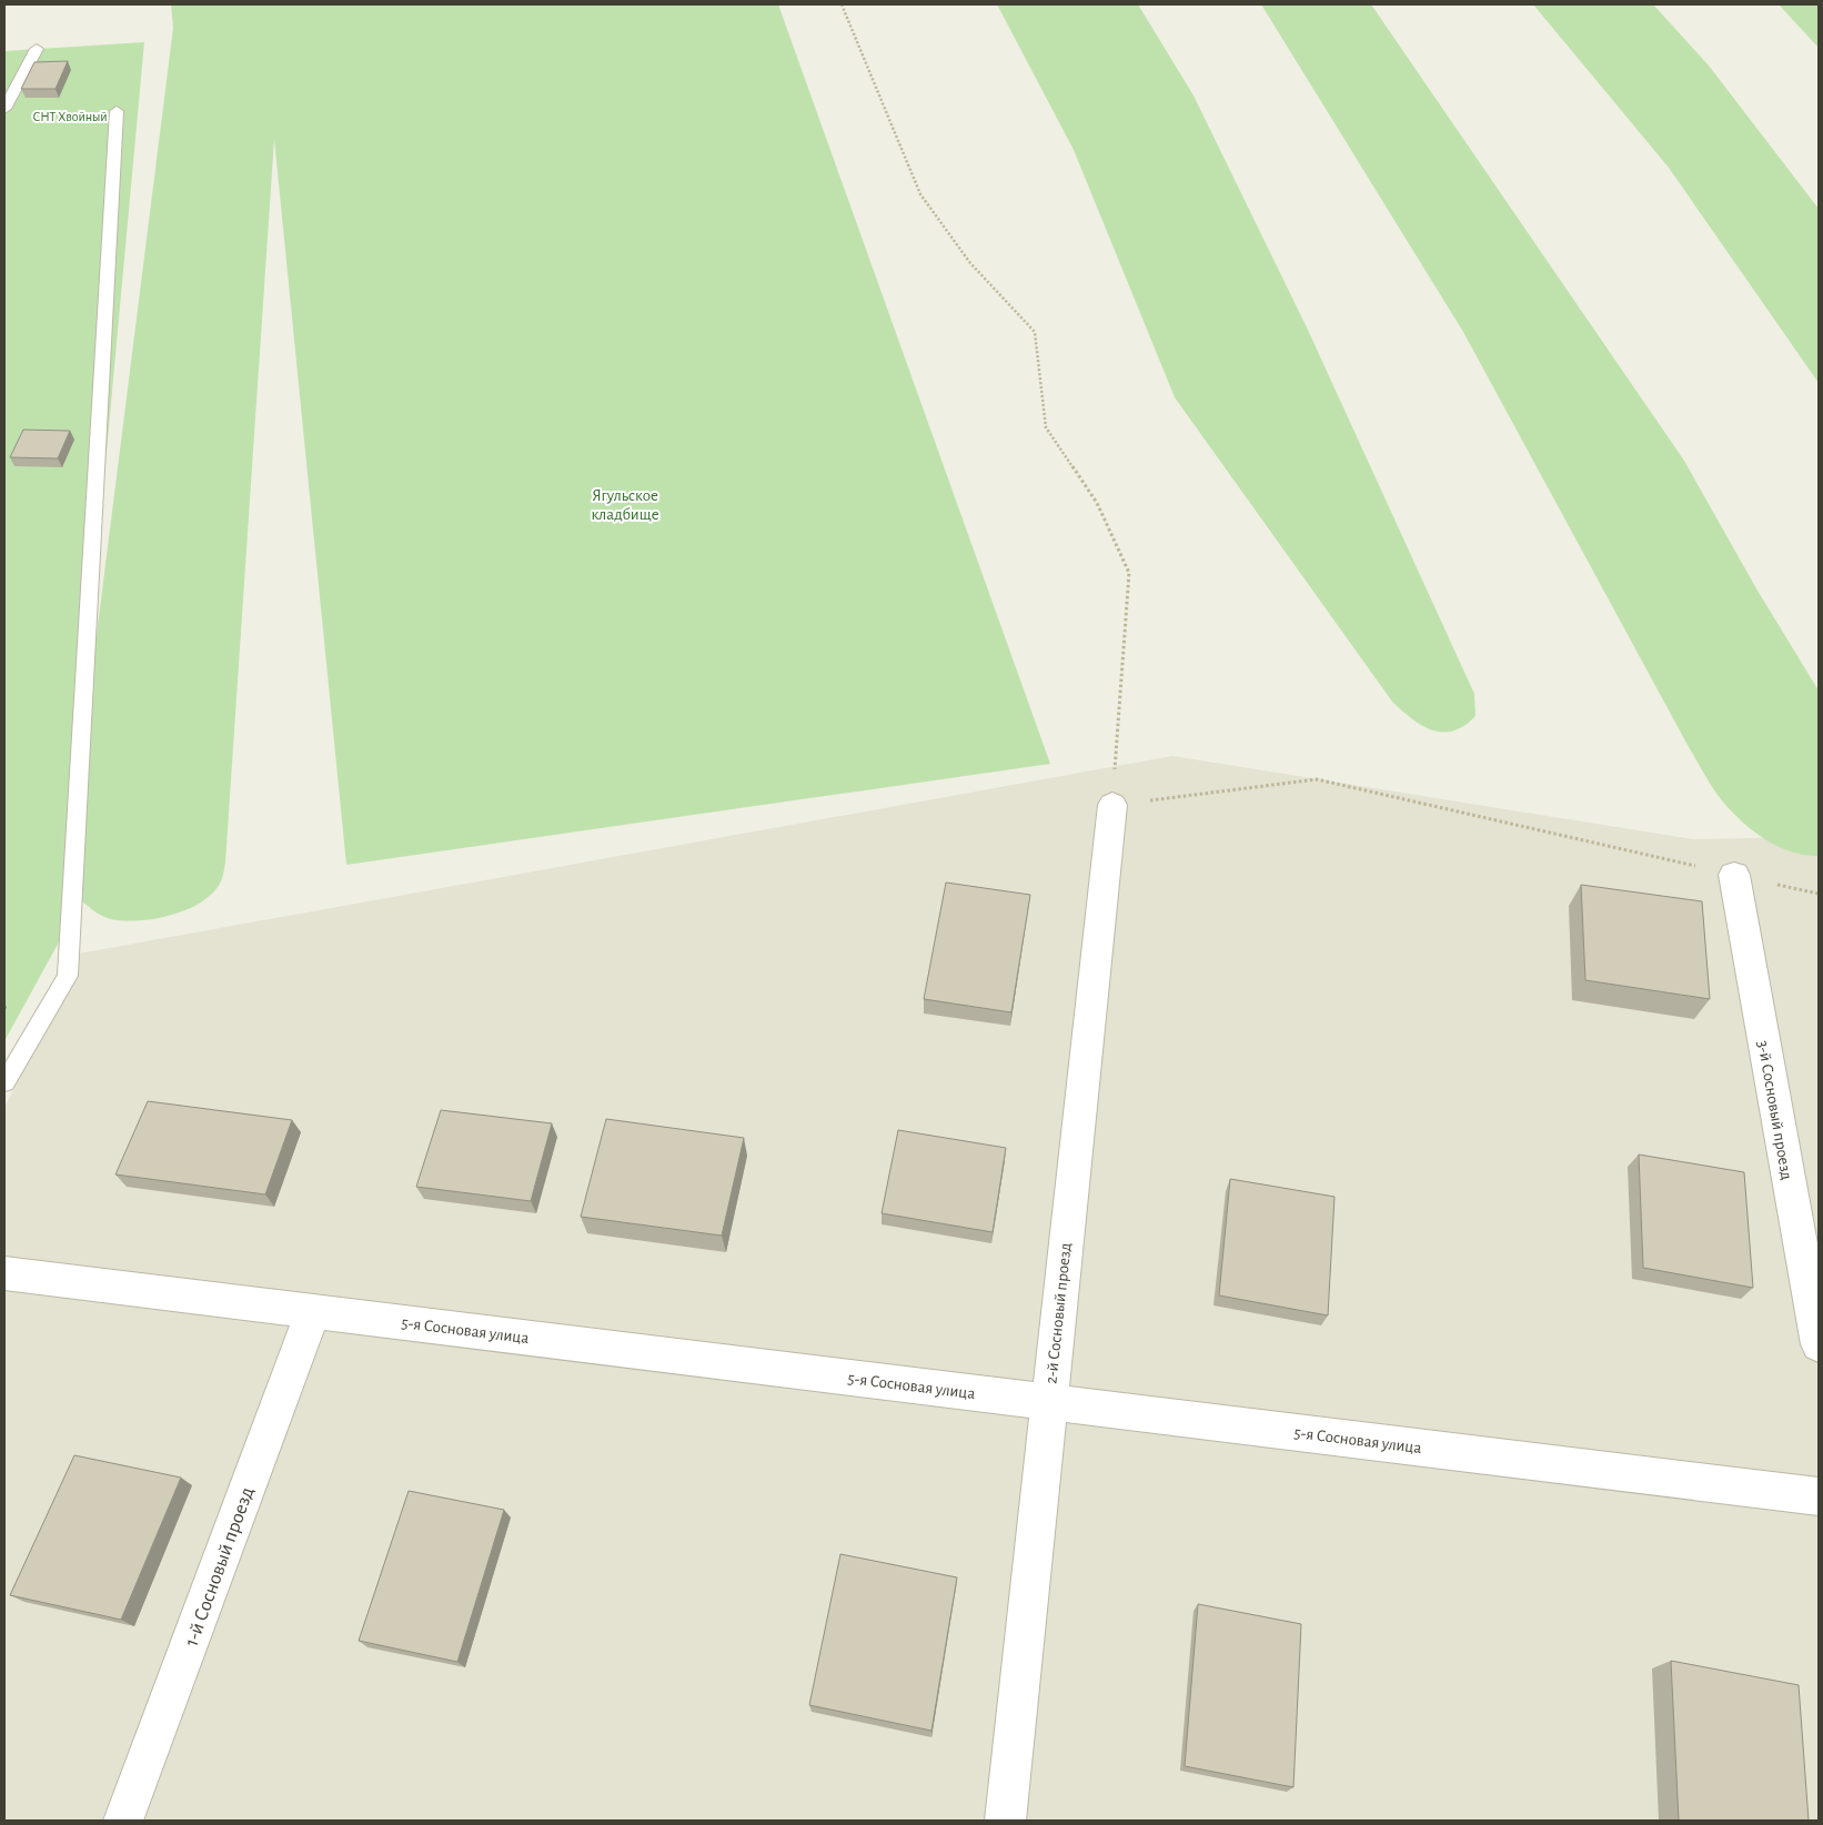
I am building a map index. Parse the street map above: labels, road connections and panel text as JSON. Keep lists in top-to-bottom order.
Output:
{
  "streets": {
    "street": [
      "3-й Сосновый проезд",
      "2-й Сосновый проезд",
      "5-я Сосновая улица",
      "1-й Сосновый проезд"
    ]
  },
  "crossings": [
    ["2-й Сосновый проезд", "5-я Сосновая улица"],
    ["5-я Сосновая улица", "1-й Сосновый проезд"]
  ],
  "parks": ["СНТ Хвойный", "Ягульское кладбище"]
}
